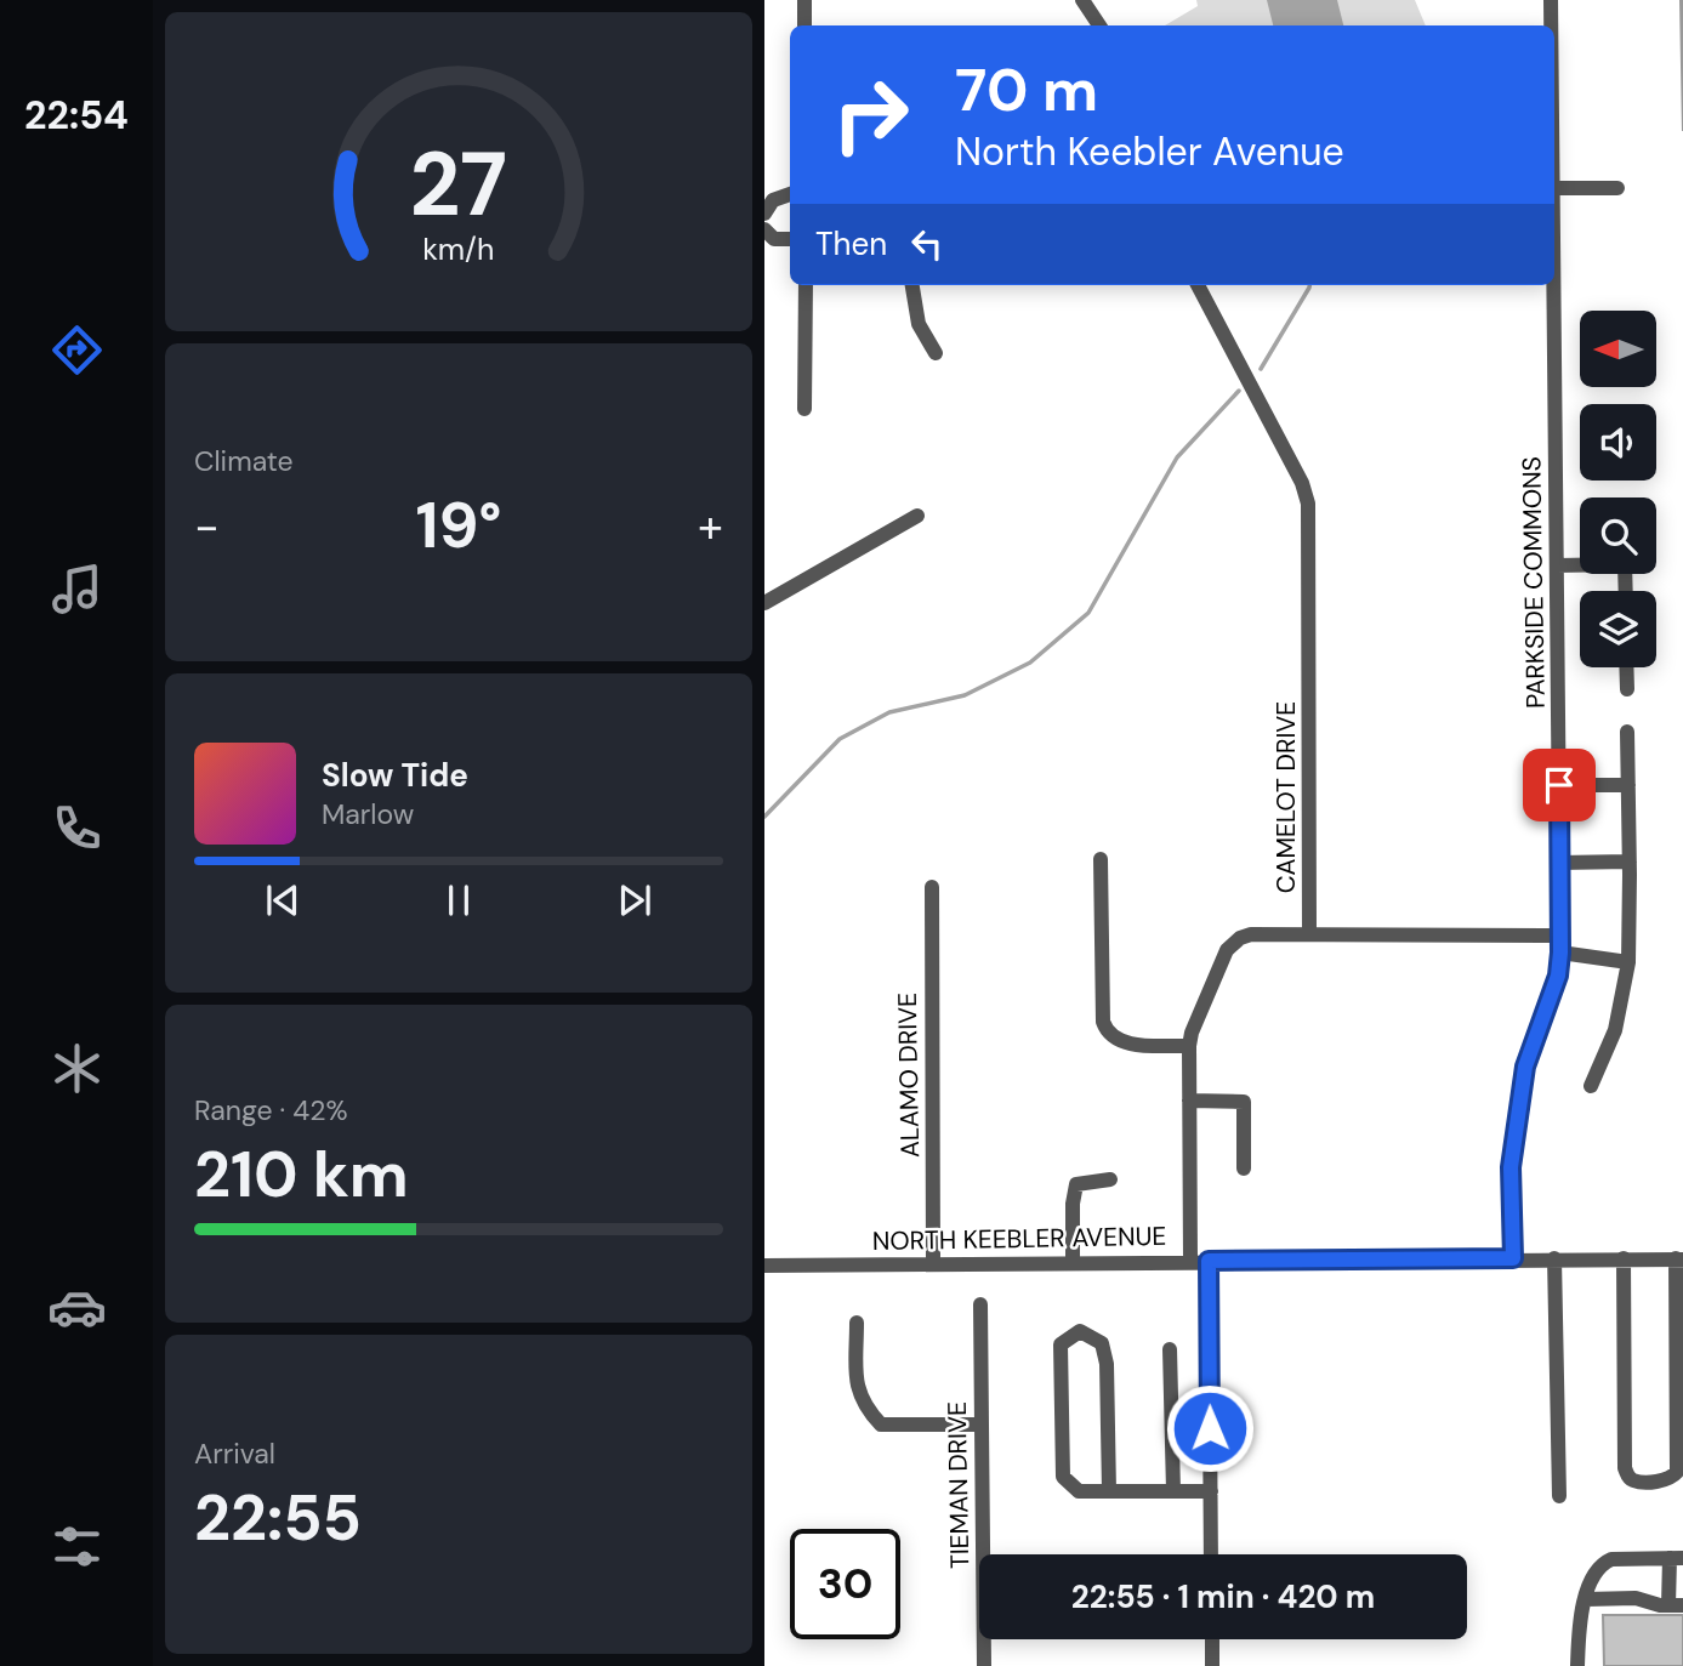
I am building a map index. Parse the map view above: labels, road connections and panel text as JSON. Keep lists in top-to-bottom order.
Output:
{
  "streets": {
    "street": [
      "PARKSIDE COMMONS",
      "CAMELOT DRIVE",
      "ALAMO DRIVE",
      "NORTH KEEBLER AVENUE",
      "TIEMAN DRIVE"
    ]
  },
  "crossings": [
    ["PARKSIDE COMMONS", "NORTH KEEBLER AVENUE"],
    ["ALAMO DRIVE", "NORTH KEEBLER AVENUE"]
  ],
  "north": "left",
  "page": {
    "tabs": "22:54",
    "turn": ["70 m", "North Keebler Avenue"],
    "then": "Then",
    "tile": [
      "Climate",
      ["Range · 42%", "210 km"],
      ["Arrival", "22:55"]
    ],
    "heat": ["−", "19°", "+"],
    "song": ["Slow Tide", "Marlow"],
    "limit": "30",
    "trip": "22:55 · 1 min · 420 m",
    "gauge": ["27", "km/h"]
  }
}
